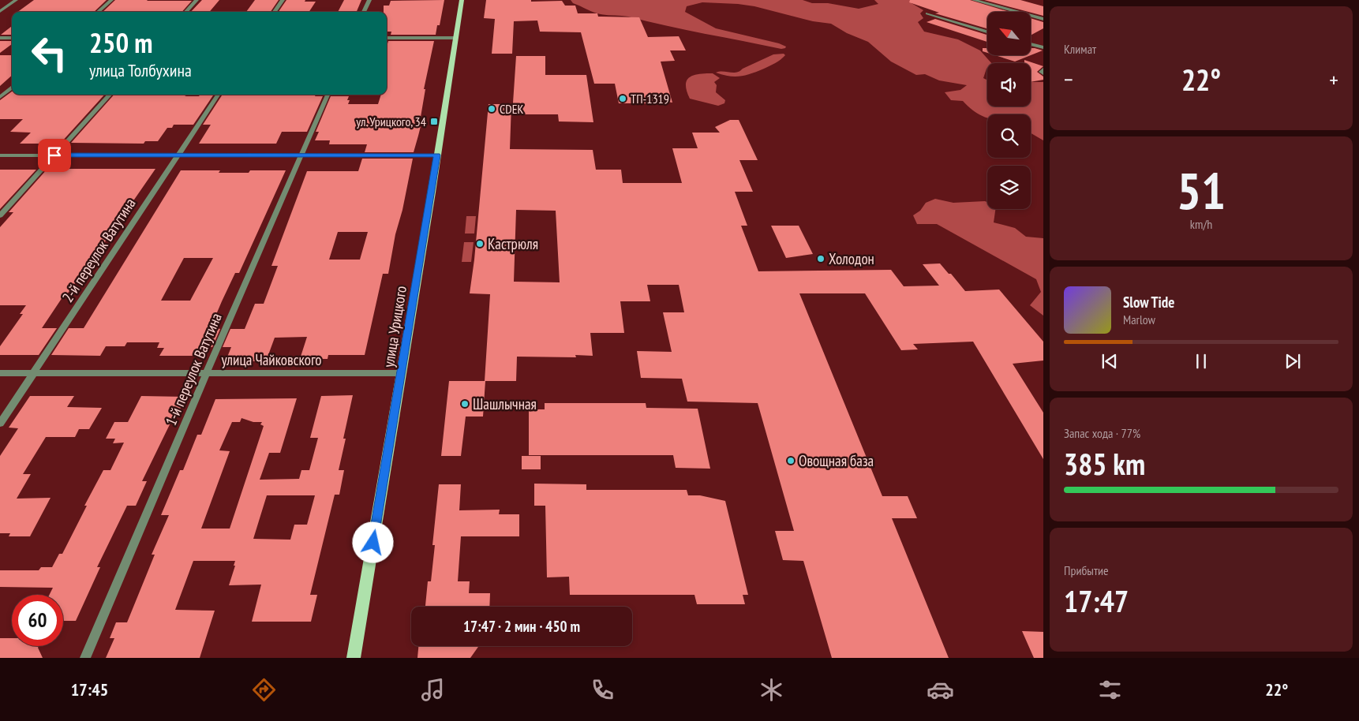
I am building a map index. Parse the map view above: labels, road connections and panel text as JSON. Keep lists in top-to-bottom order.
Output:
{
  "streets": {
    "main road": ["улица Урицкого"],
    "street": ["2-й переулок Ватутина", "улица Чайковского", "1-й переулок Ватутина"]
  },
  "crossings": [
    ["2-й переулок Ватутина", "улица Чайковского"],
    ["улица Урицкого", "улица Чайковского"],
    ["улица Чайковского", "1-й переулок Ватутина"]
  ],
  "places": {
    "other": [
      "ТП-1319",
      "CDEK",
      "Кастрюля",
      "Холодон",
      "Шашлычная",
      "Овощная база"
    ],
    "transit": ["ул. Урицкого, 34"]
  },
  "north": "top left",
  "page": {
    "tile": [
      "Климат",
      ["51", "km/h"],
      ["Запас хода · 77%", "385 km"],
      ["Прибытие", "17:47"]
    ],
    "turn": ["250 m", "улица Толбухина"],
    "heat": ["−", "22°", "+"],
    "song": ["Slow Tide", "Marlow"],
    "limit": "60",
    "trip": "17:47 · 2 мин · 450 m",
    "tabs": ["17:45", "22°"]
  }
}
